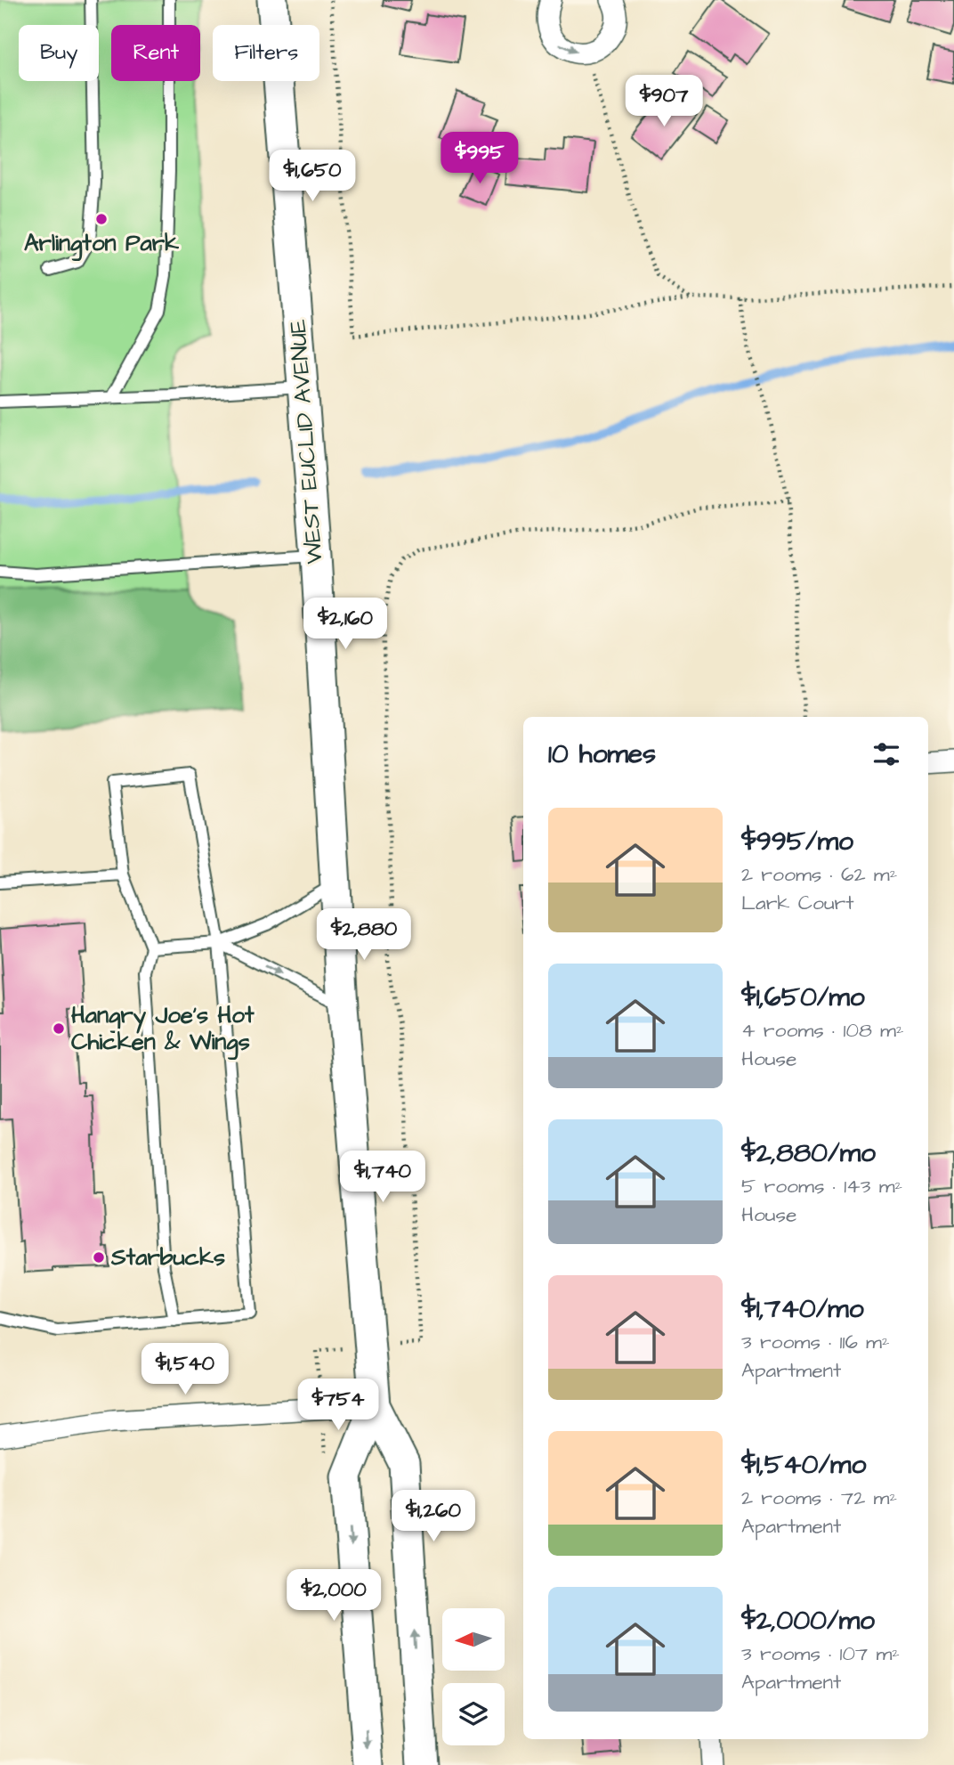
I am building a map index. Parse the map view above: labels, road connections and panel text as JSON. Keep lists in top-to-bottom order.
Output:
{
  "streets": {
    "main road": ["WEST EUCLID AVENUE"]
  },
  "places": ["Arlington Park", "Hangry Joe's Hot Chicken & Wings", "Starbucks"],
  "north": "left",
  "page": {
    "chip": ["Buy", "Rent", "Filters"],
    "price": [
      "$907",
      "$995",
      "$1,650",
      "$2,160",
      "$2,880",
      "$1,740",
      "$1,540",
      "$754",
      "$1,260",
      "$2,000"
    ],
    "heading": "10 homes",
    "list": [
      {
        "name": "$995/mo",
        "note": "2 rooms · 62 m² · Lark Court"
      },
      {
        "name": "$1,650/mo",
        "note": "4 rooms · 108 m² · House"
      },
      {
        "name": "$2,880/mo",
        "note": "5 rooms · 143 m² · House"
      },
      {
        "name": "$1,740/mo",
        "note": "3 rooms · 116 m² · Apartment"
      },
      {
        "name": "$1,540/mo",
        "note": "2 rooms · 72 m² · Apartment"
      },
      {
        "name": "$2,000/mo",
        "note": "3 rooms · 107 m² · Apartment"
      }
    ]
  }
}
